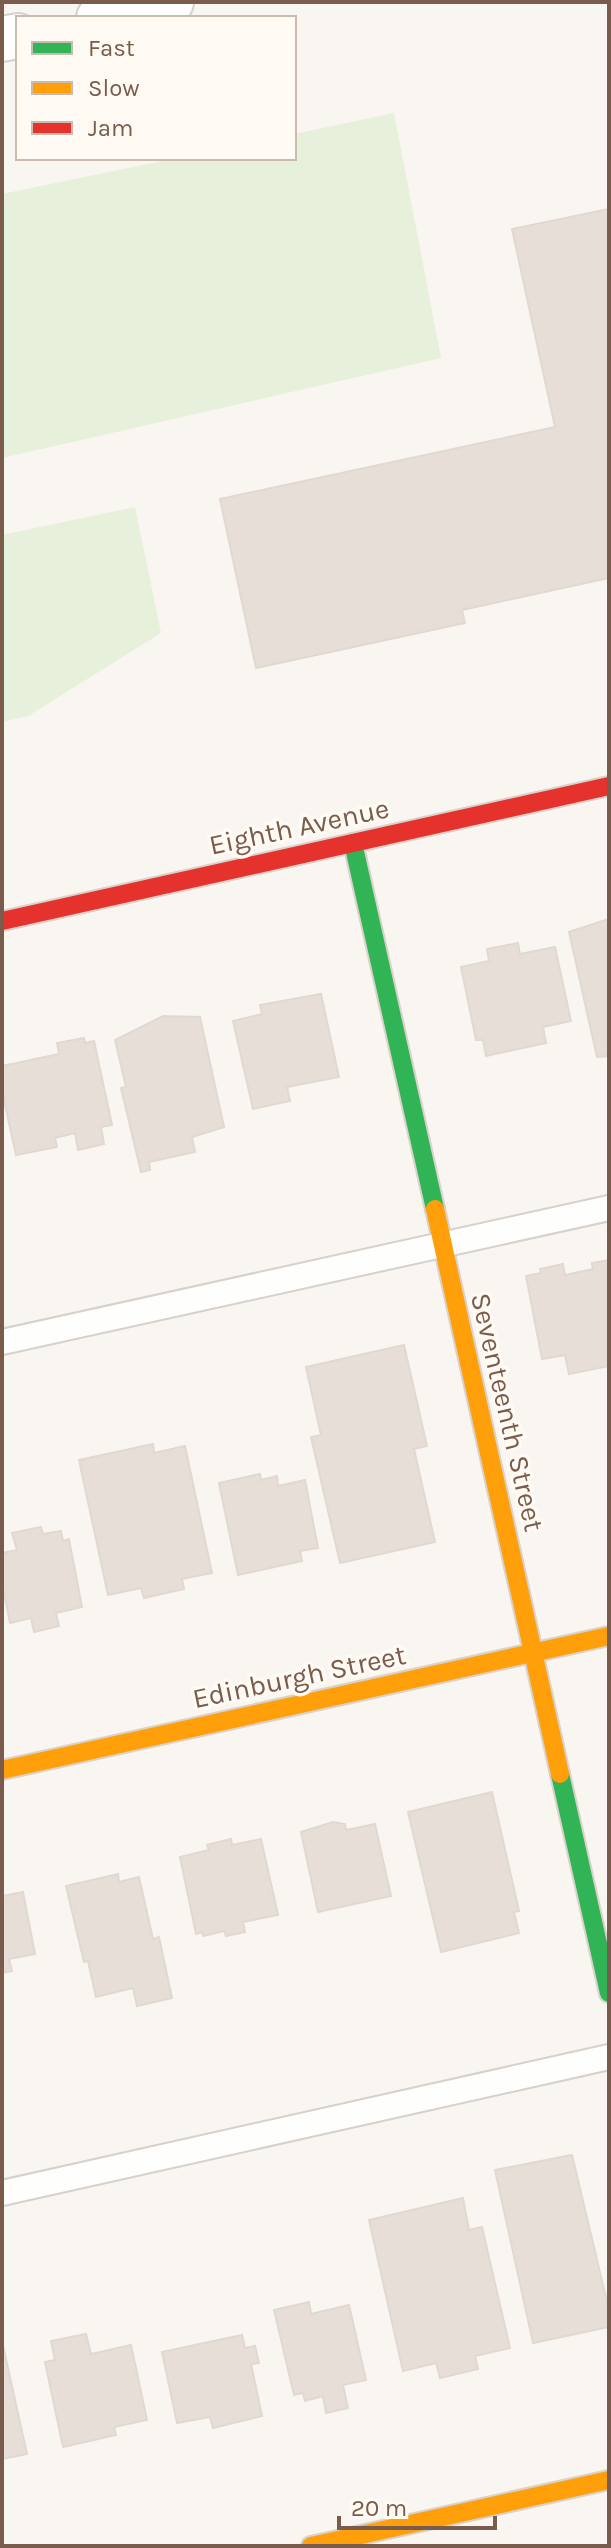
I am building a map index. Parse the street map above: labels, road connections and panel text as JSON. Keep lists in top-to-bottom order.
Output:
{
  "streets": {
    "street": ["Eighth Avenue", "Seventeenth Street", "Edinburgh Street"]
  },
  "crossings": [
    ["Eighth Avenue", "Seventeenth Street"],
    ["Seventeenth Street", "Edinburgh Street"]
  ],
  "legend": ["Fast", "Slow", "Jam"],
  "scale_bar": "20 m"
}
